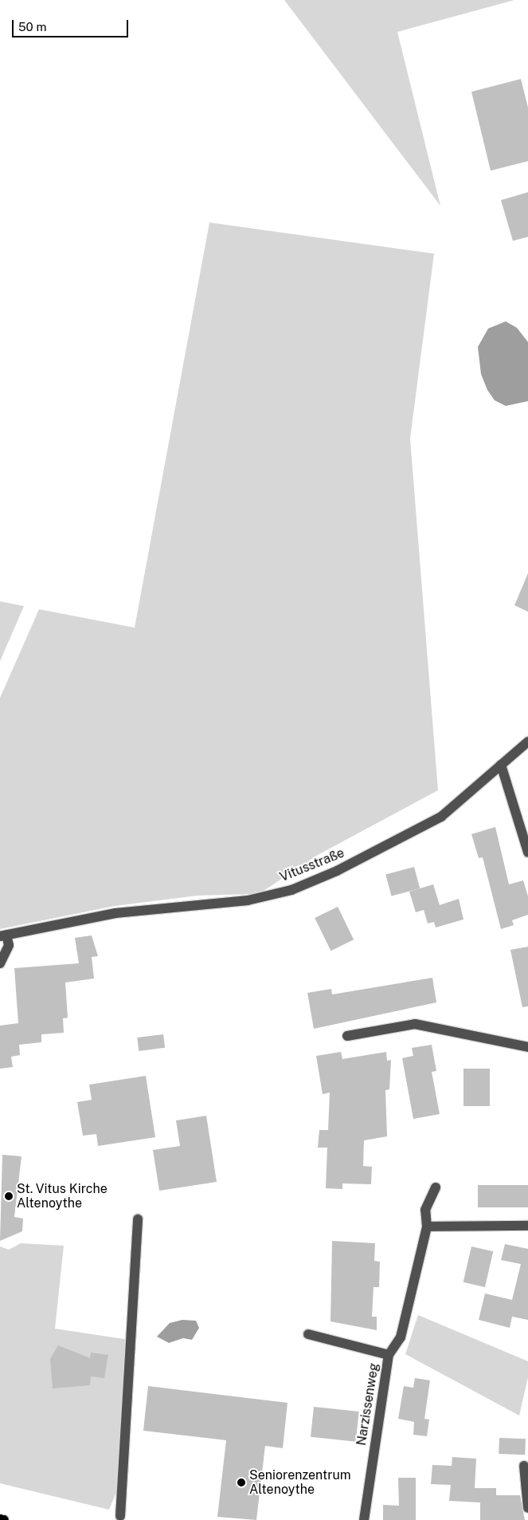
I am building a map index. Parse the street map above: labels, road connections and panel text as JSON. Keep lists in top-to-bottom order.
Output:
{
  "streets": {
    "street": ["Vitusstraße", "Narzissenweg"]
  },
  "places": ["St. Vitus Kirche Altenoythe", "Seniorenzentrum Altenoythe"],
  "scale_bar": "50 m"
}
